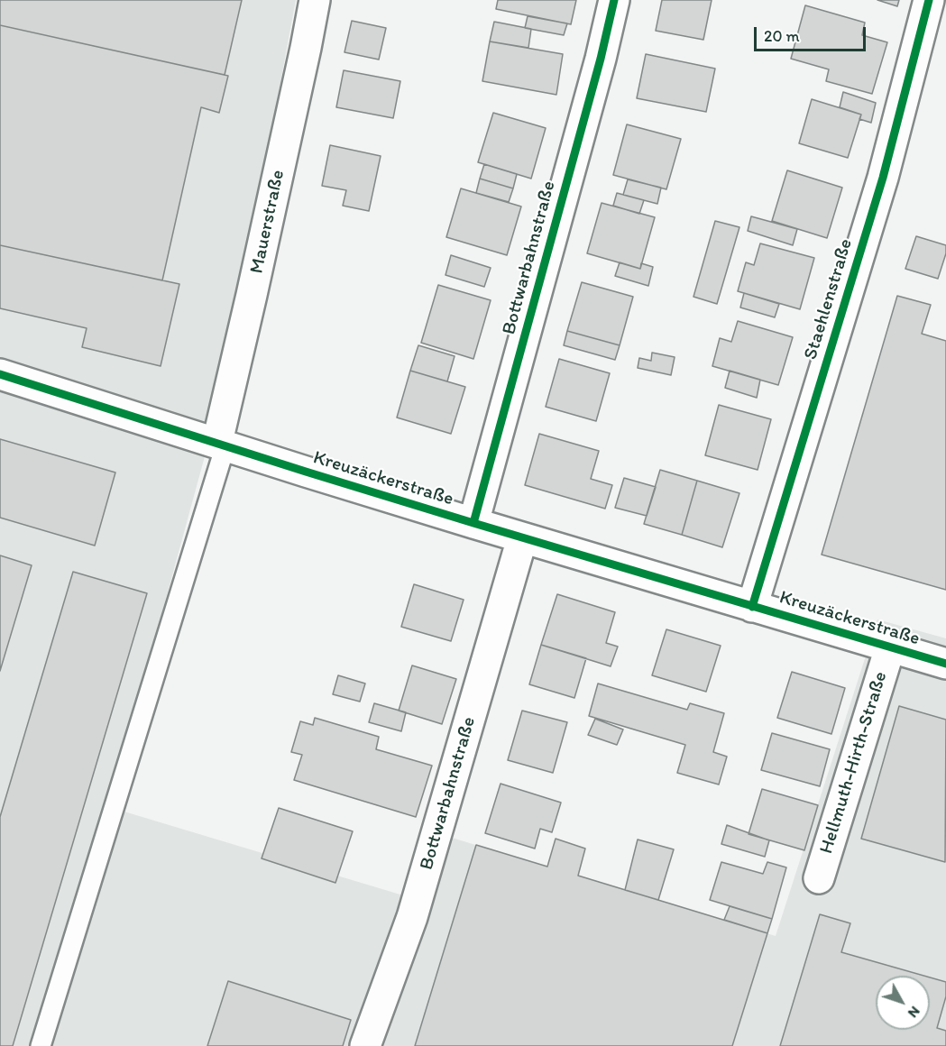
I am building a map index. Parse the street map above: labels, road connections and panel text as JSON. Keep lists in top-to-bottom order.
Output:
{
  "streets": {
    "street": [
      "Mauerstraße",
      "Bottwarbahnstraße",
      "Staehlenstraße",
      "Kreuzäckerstraße",
      "Hellmuth-Hirth-Straße"
    ]
  },
  "crossings": [
    ["Mauerstraße", "Kreuzäckerstraße"],
    ["Bottwarbahnstraße", "Kreuzäckerstraße"],
    ["Staehlenstraße", "Kreuzäckerstraße"],
    ["Kreuzäckerstraße", "Hellmuth-Hirth-Straße"]
  ],
  "scale_bar": "20 m",
  "north": "bottom right"
}
